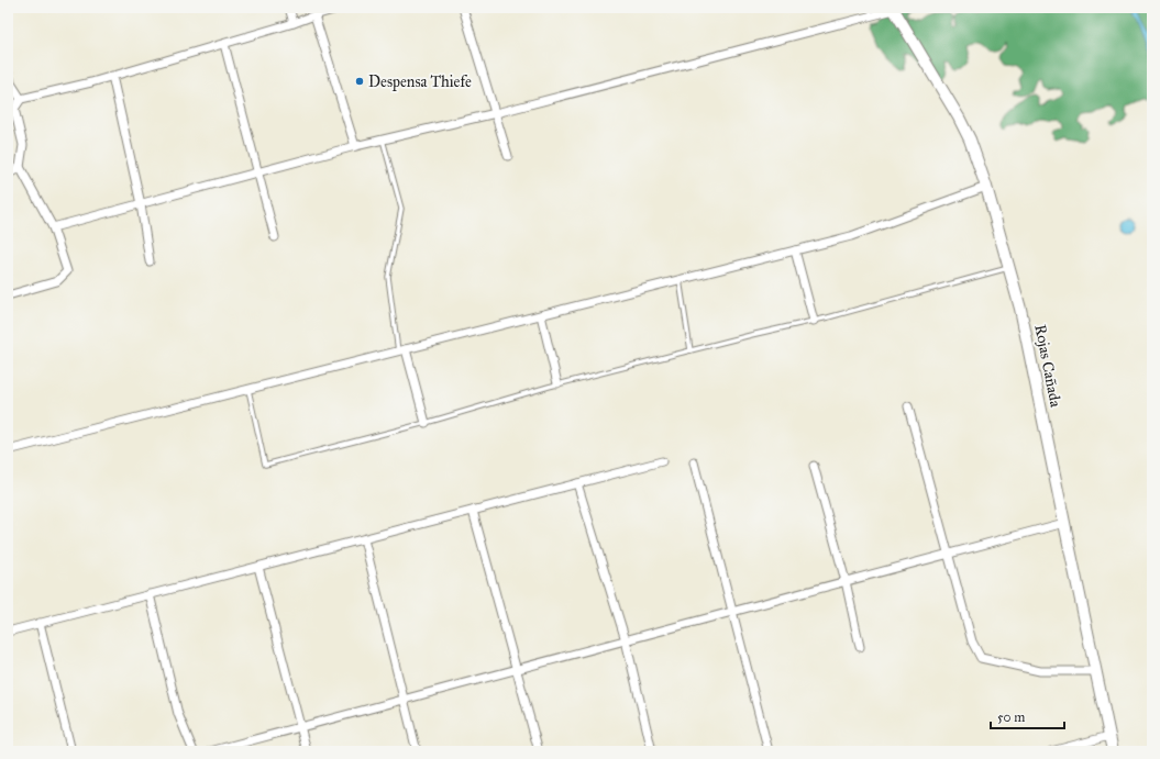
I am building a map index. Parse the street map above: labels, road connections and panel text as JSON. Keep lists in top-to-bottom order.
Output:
{
  "streets": {
    "main road": ["Rojas Cañada"]
  },
  "places": ["Despensa Thiefe"],
  "scale_bar": "50 m"
}
